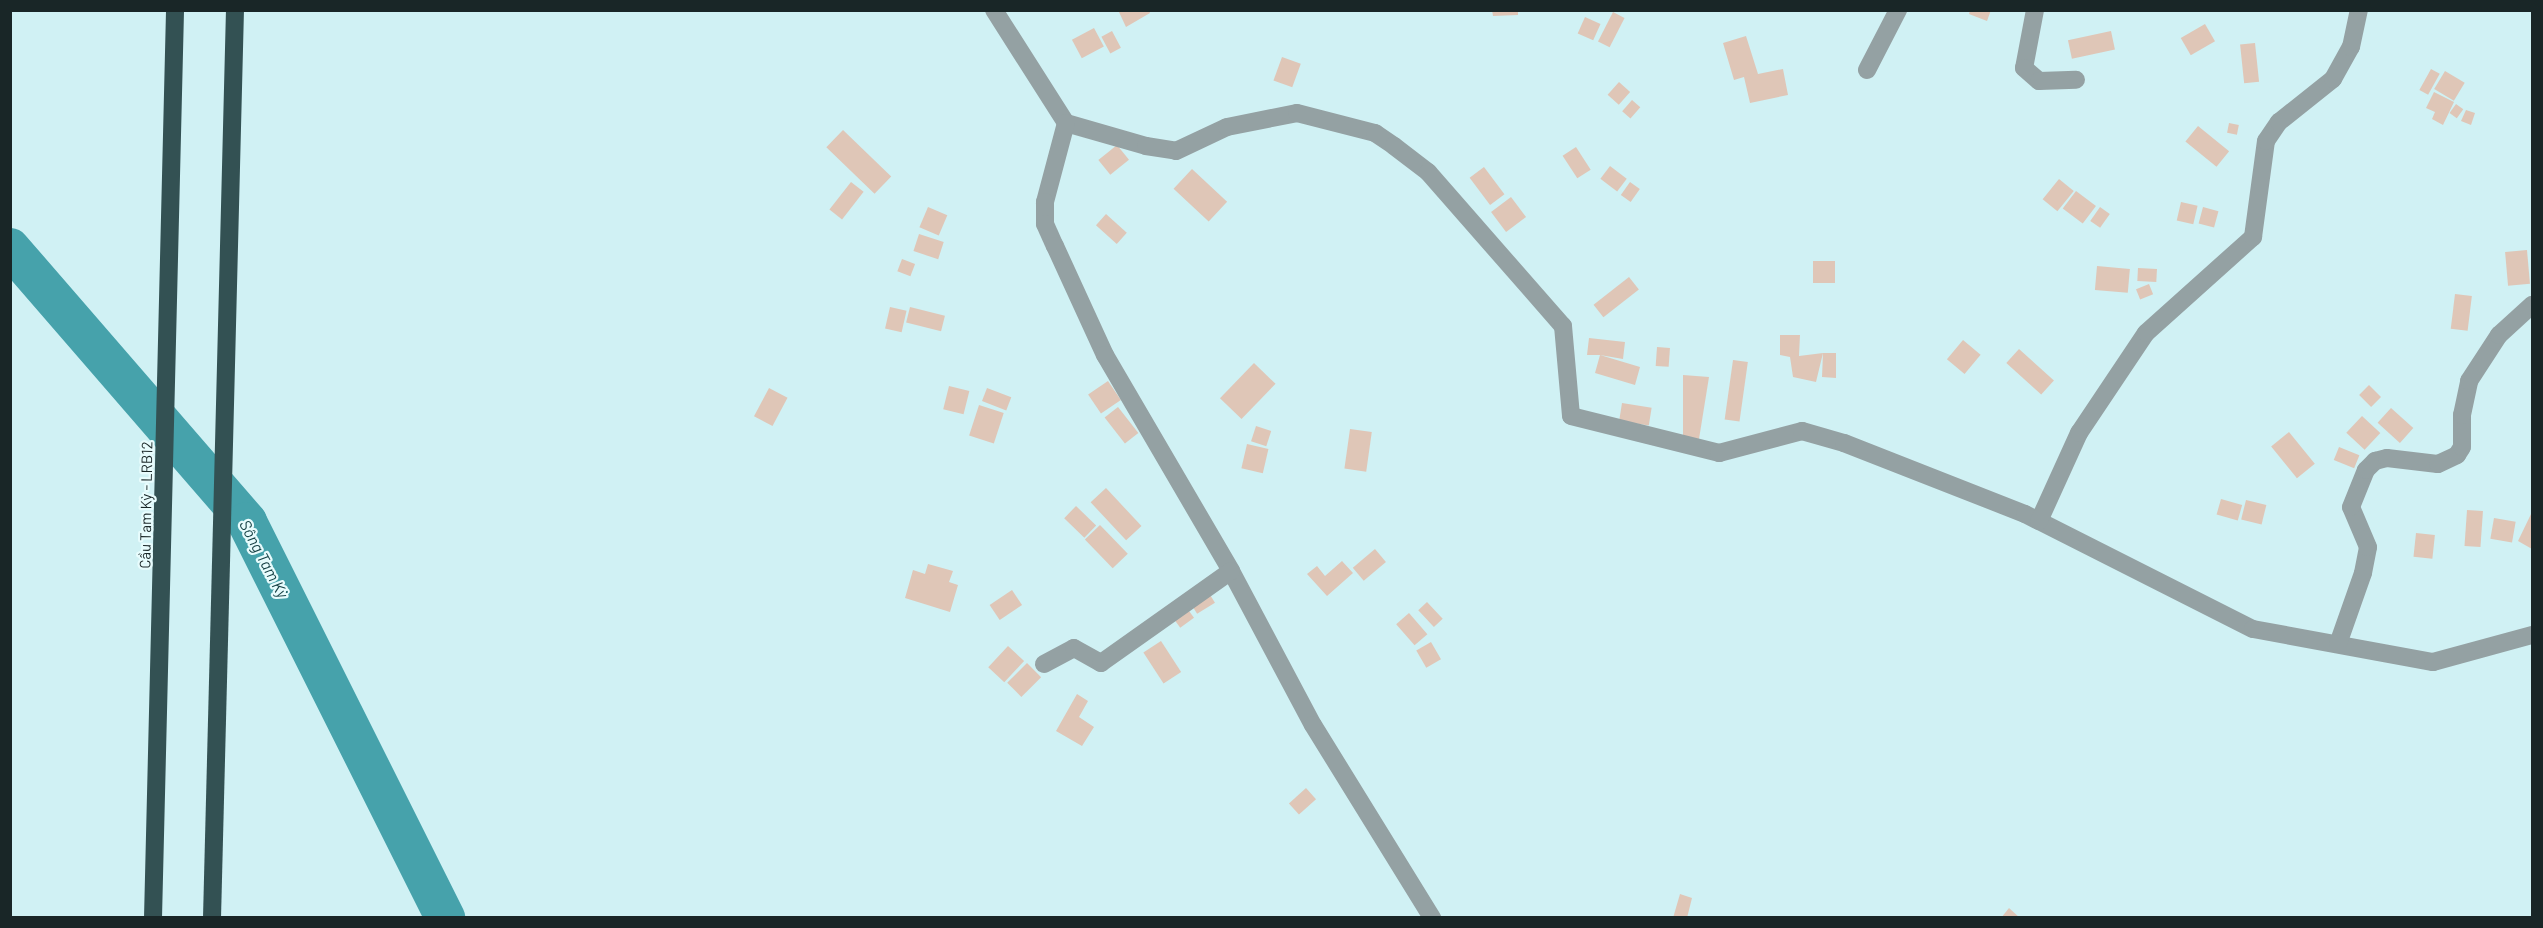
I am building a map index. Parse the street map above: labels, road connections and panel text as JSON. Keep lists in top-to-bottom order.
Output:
{
  "streets": {
    "highway": ["Cầu Tam Kỳ - LRB12"]
  },
  "water": ["Sông Tam Kỳ"]
}
